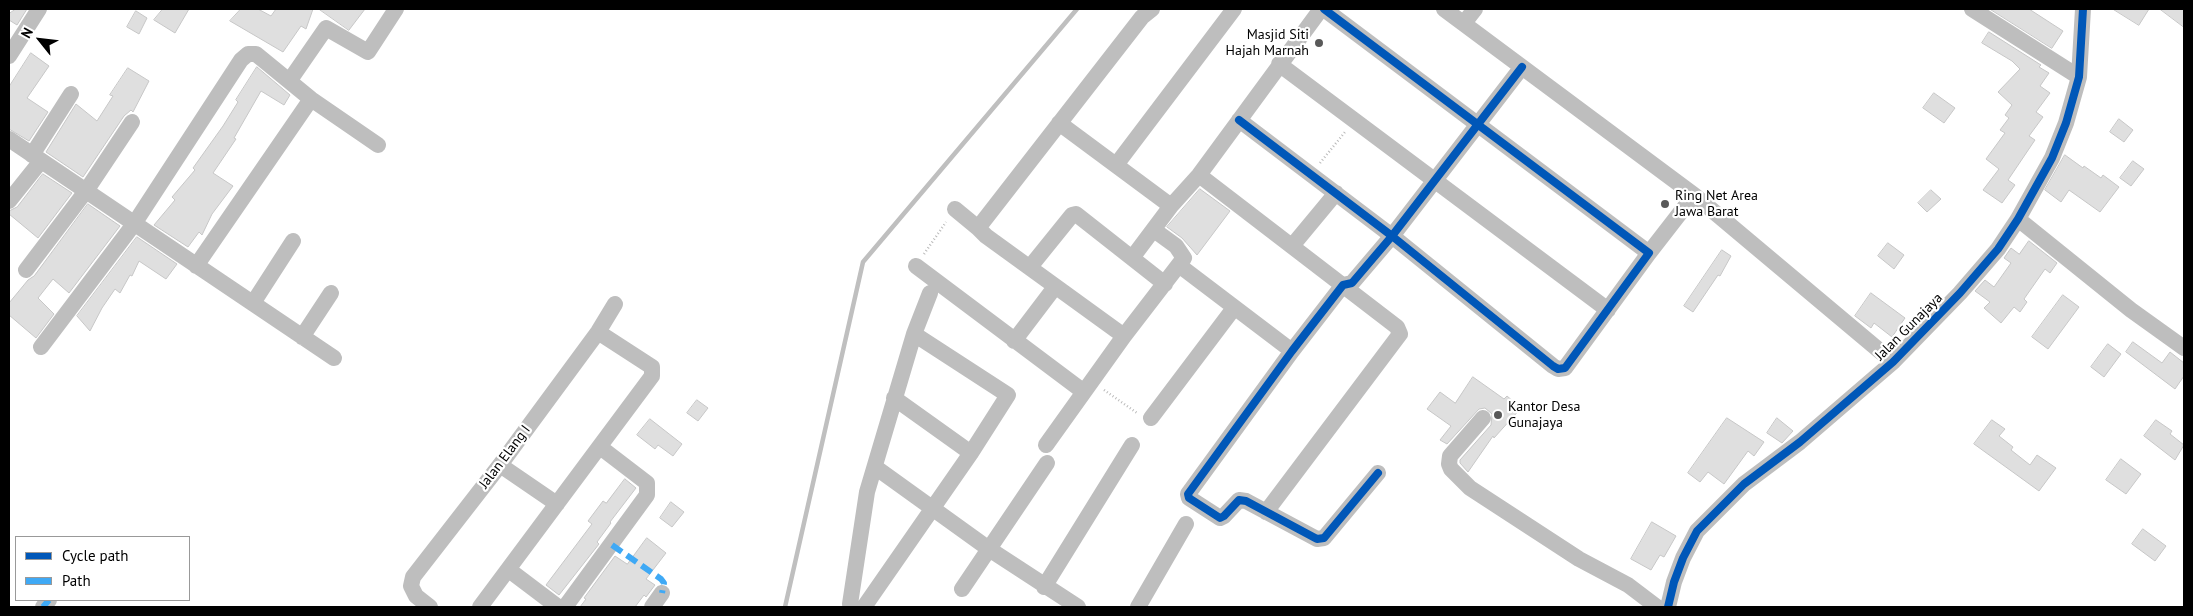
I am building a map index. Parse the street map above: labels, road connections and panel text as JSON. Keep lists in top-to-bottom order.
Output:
{
  "streets": {
    "street": ["Jalan Gunajaya", "Jalan Elang I"]
  },
  "places": ["Masjid Siti Hajah Marnah", "Ring Net Area Jawa Barat", "Kantor Desa Gunajaya"],
  "legend": ["Cycle path", "Path"],
  "north": "top left"
}
